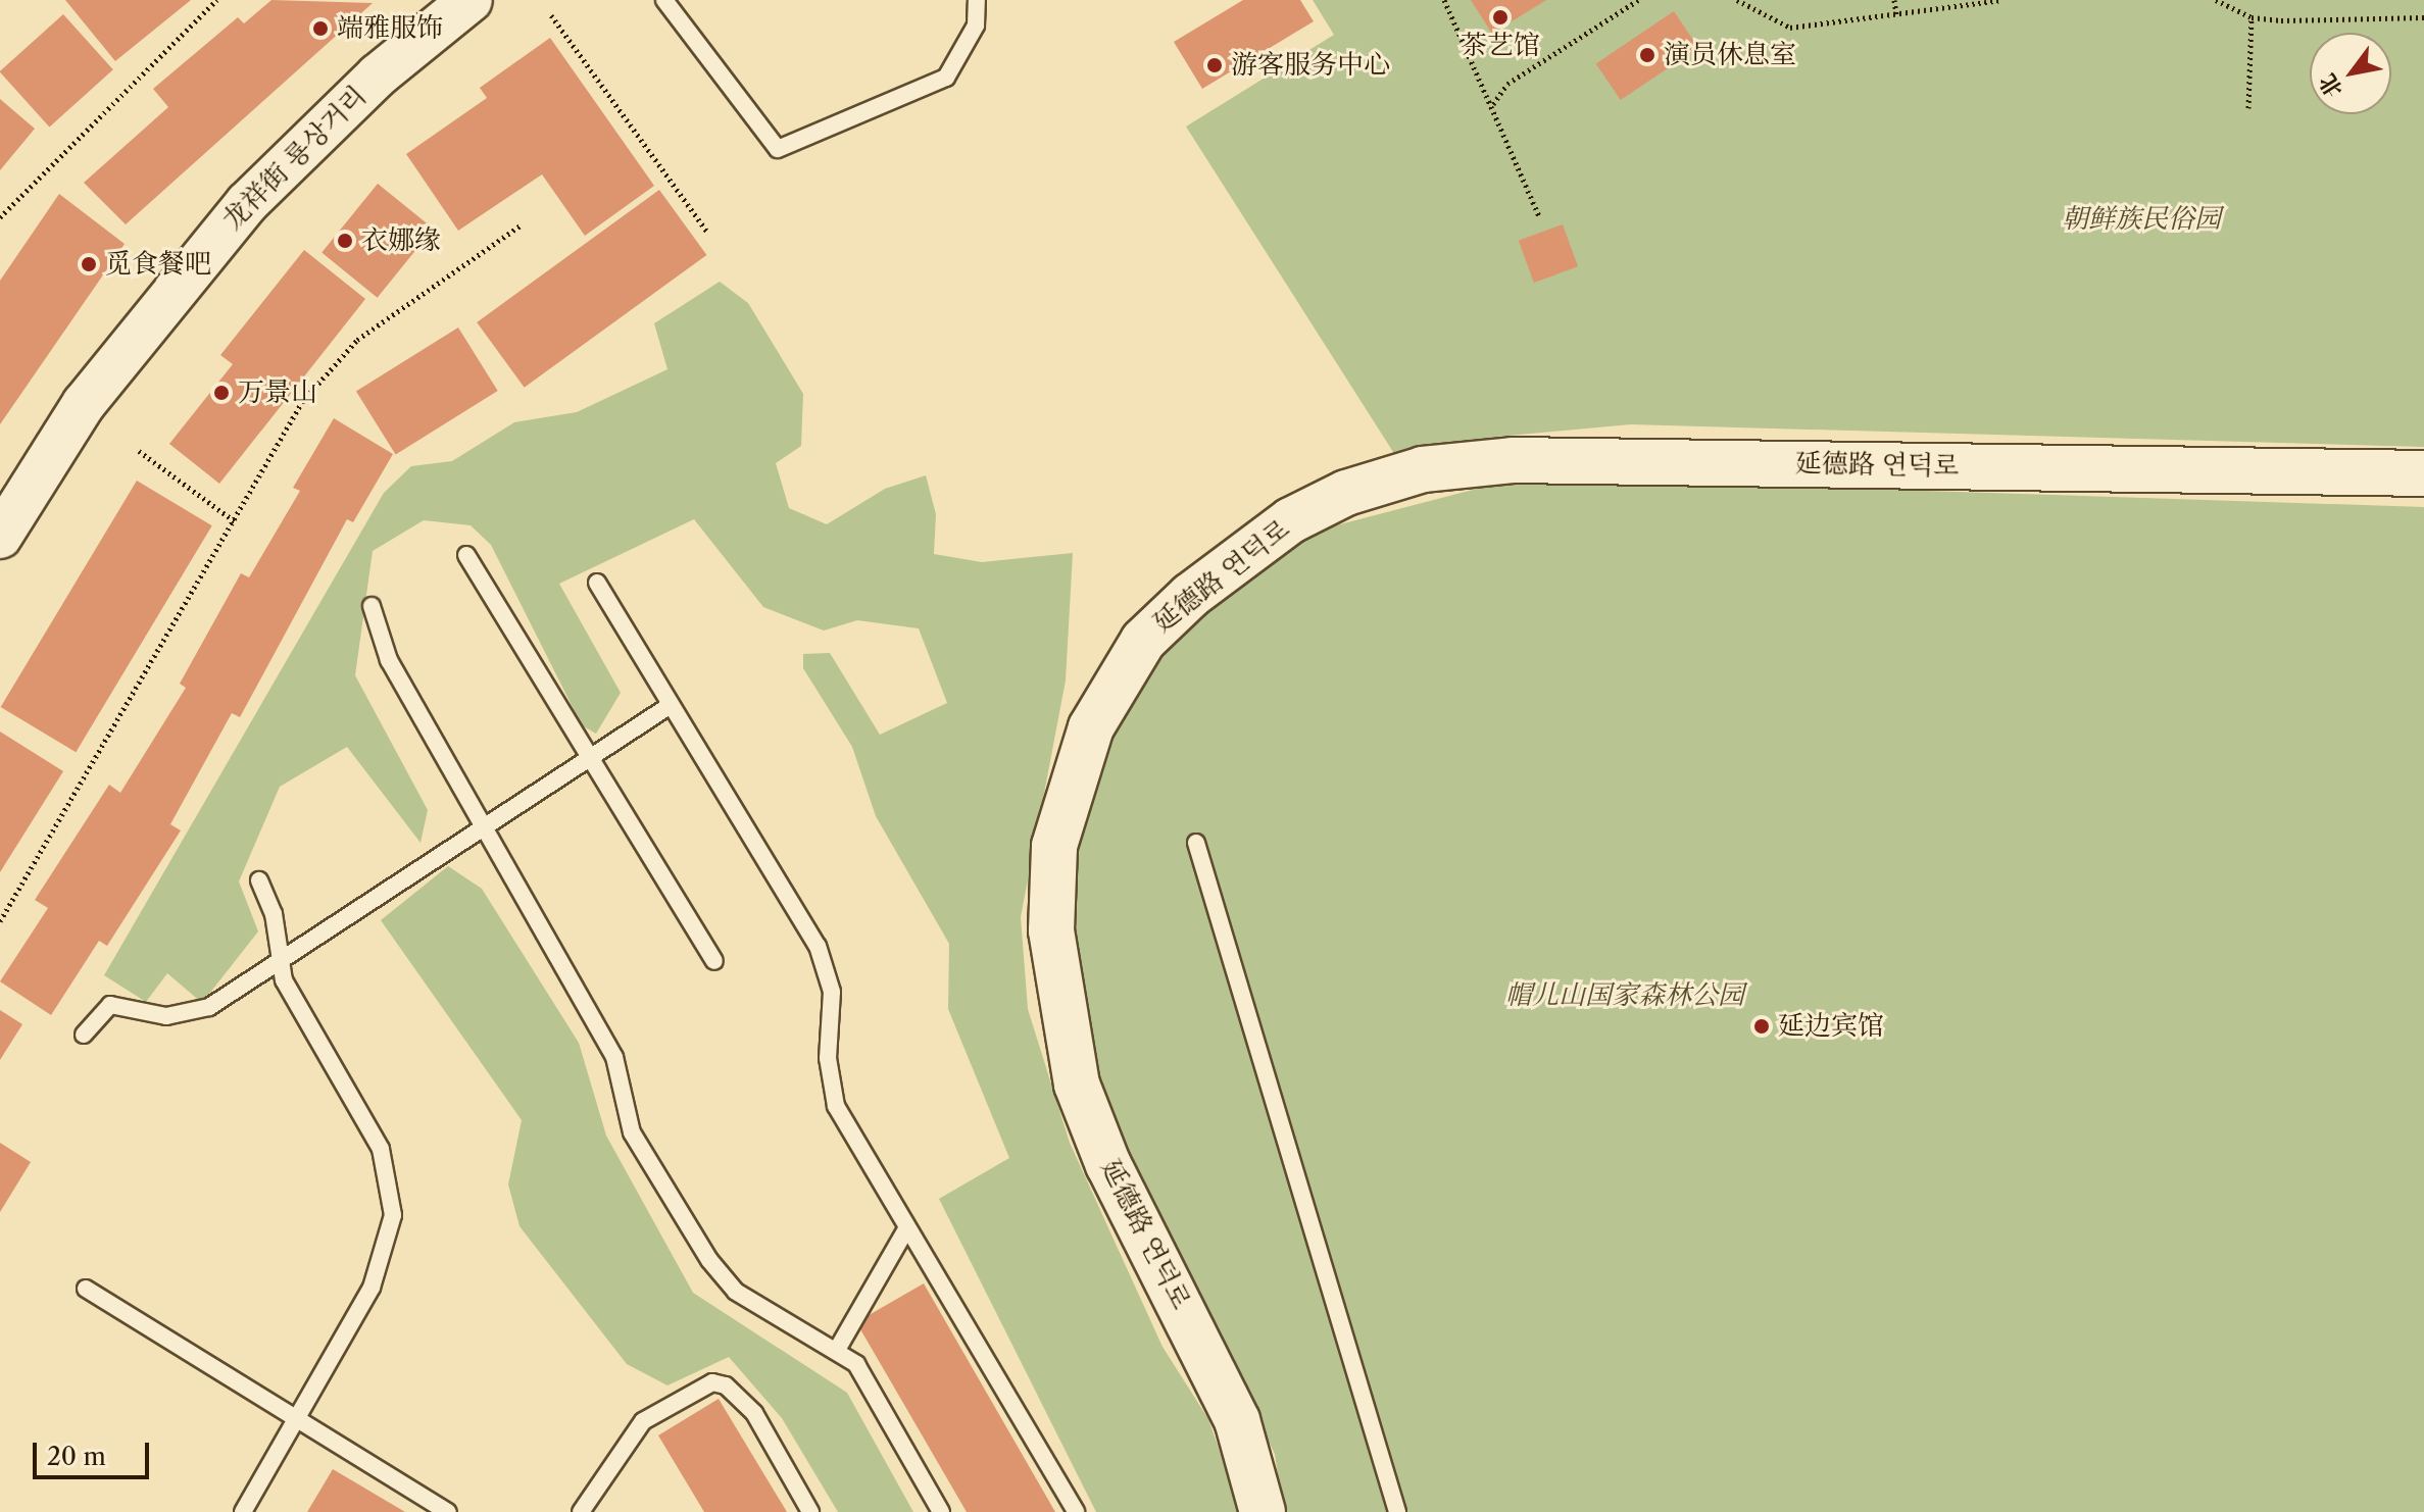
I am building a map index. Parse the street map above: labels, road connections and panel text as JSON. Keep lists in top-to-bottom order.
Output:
{
  "streets": {
    "main road": ["延德路 연덕로"],
    "street": ["龙祥街 룡상거리"]
  },
  "parks": ["朝鲜族民俗园", "帽儿山国家森林公园"],
  "places": [
    "茶艺馆",
    "端雅服饰",
    "演员休息室",
    "游客服务中心",
    "衣娜缘",
    "觅食餐吧",
    "万景山",
    "延边宾馆"
  ],
  "scale_bar": "20 m",
  "north": "bottom left"
}
